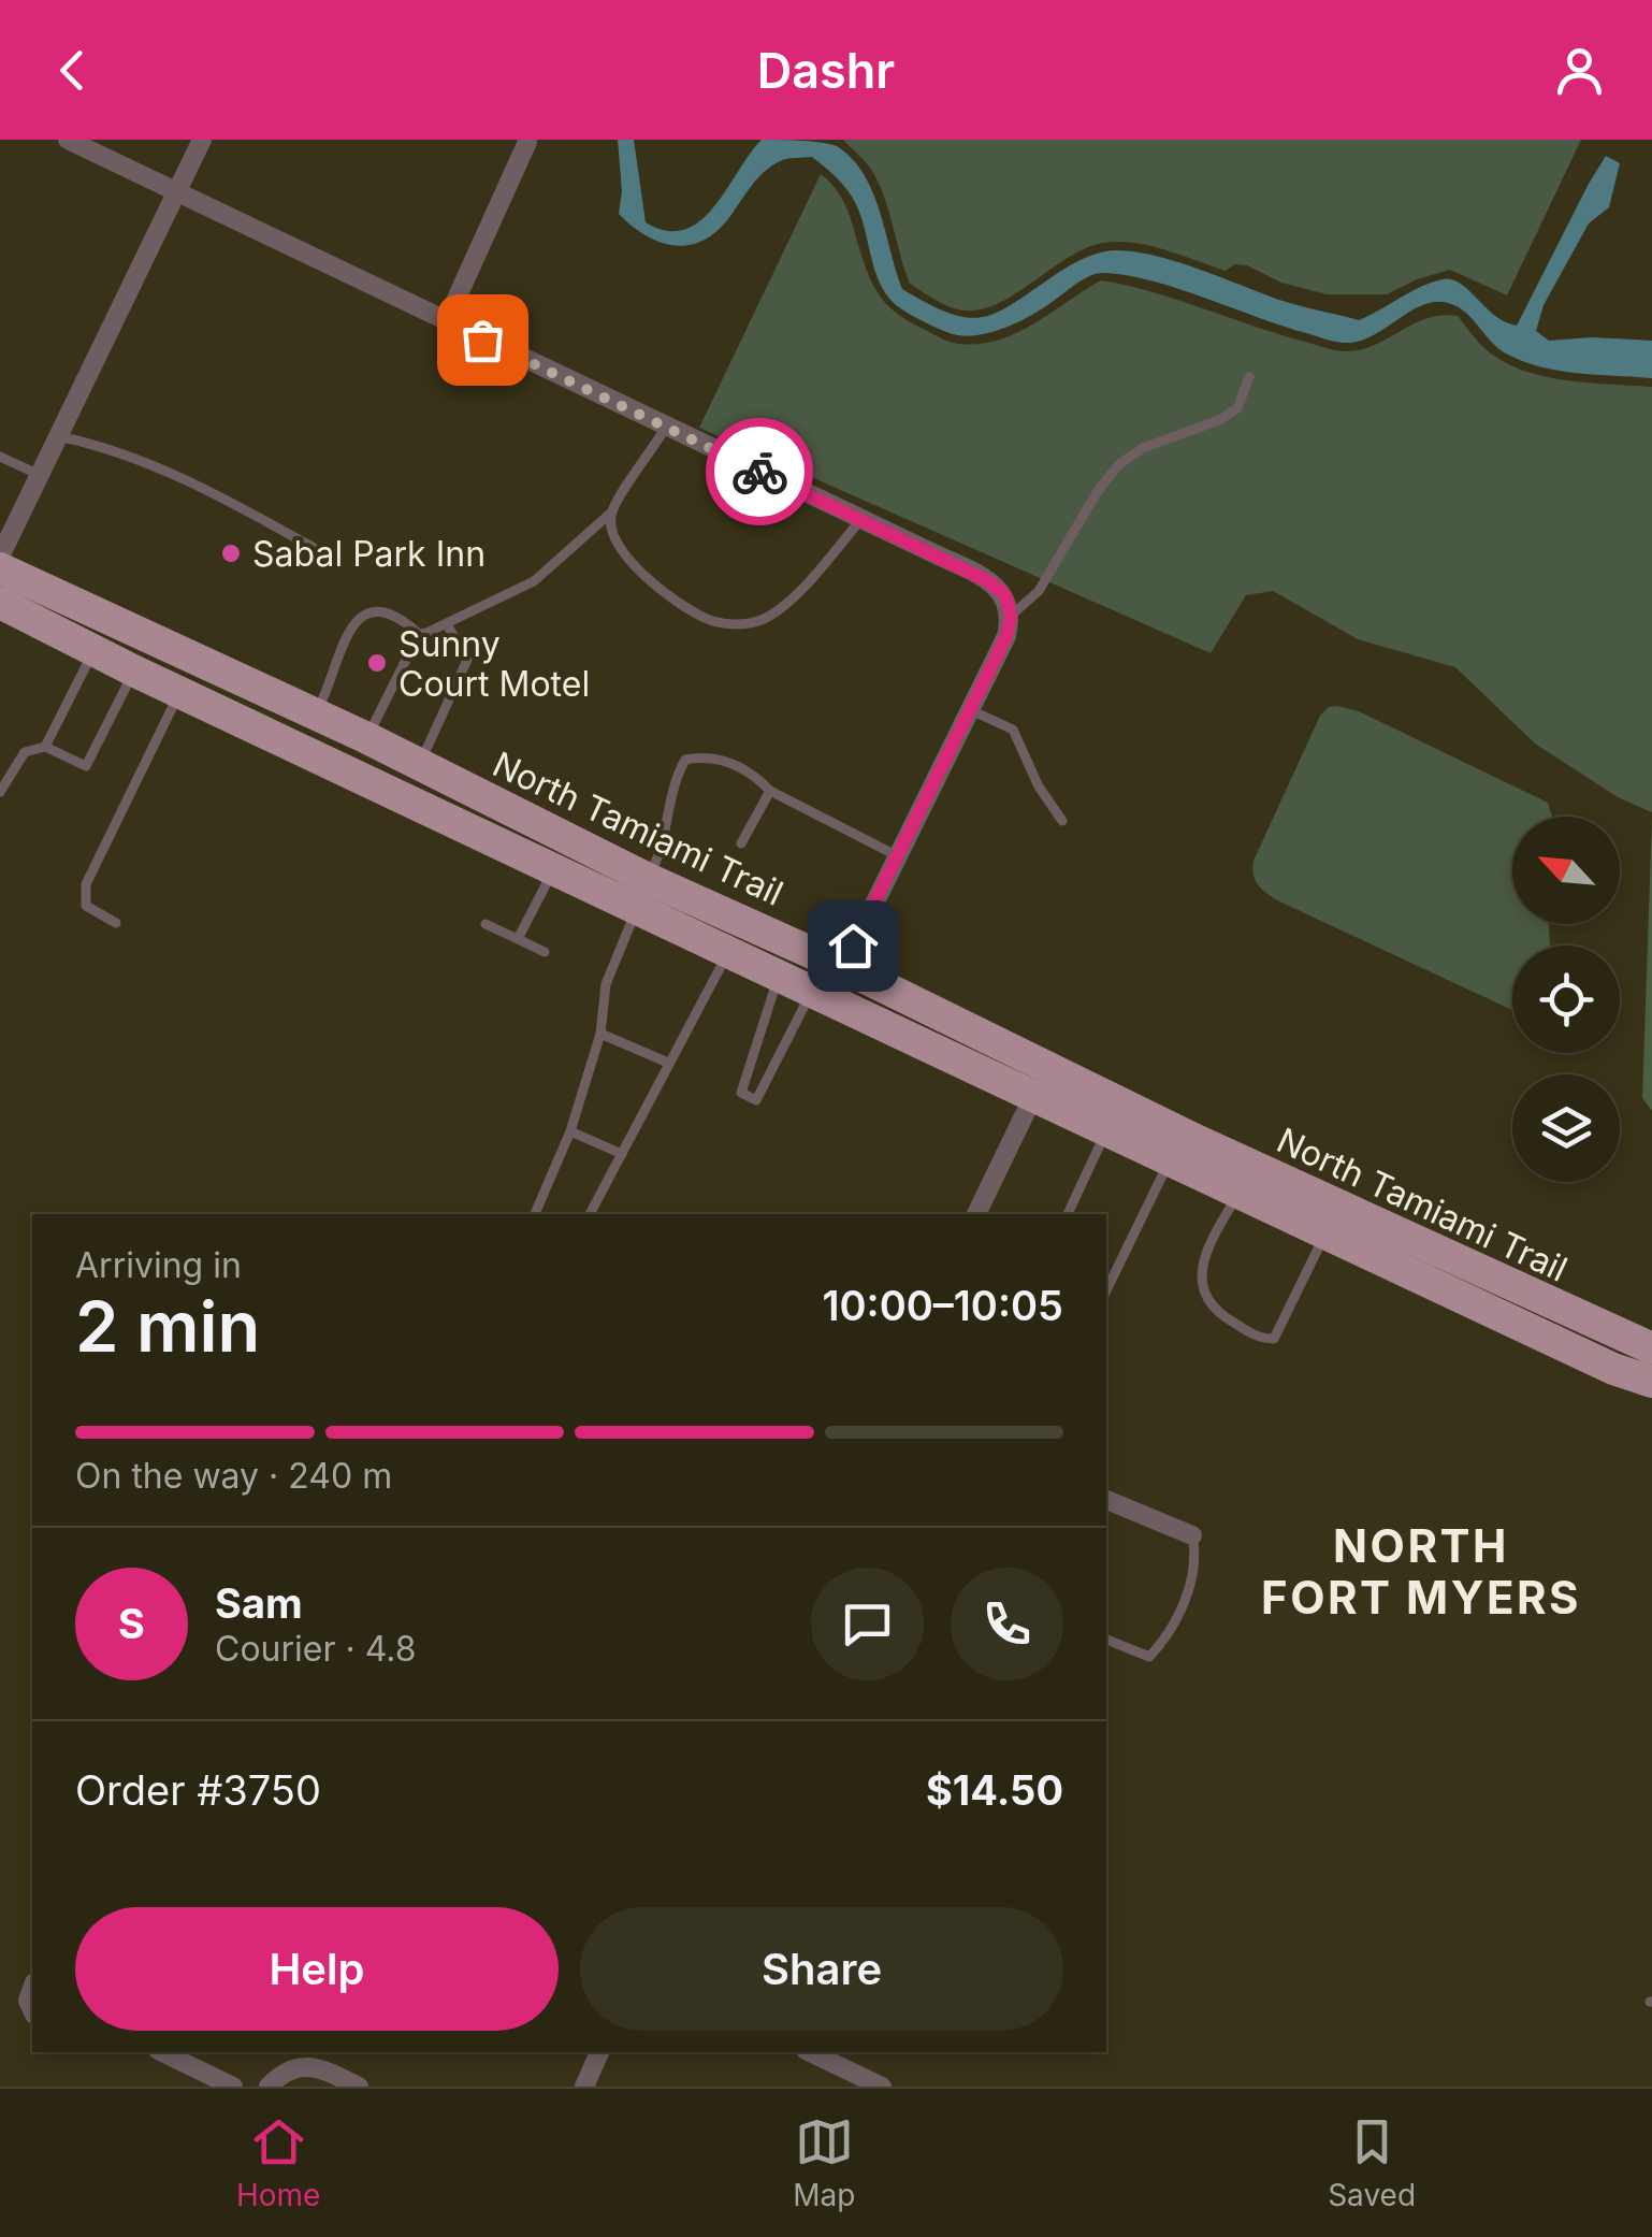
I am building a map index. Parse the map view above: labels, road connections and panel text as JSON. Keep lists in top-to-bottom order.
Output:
{
  "streets": {
    "main road": ["North Tamiami Trail"]
  },
  "districts": ["NORTH FORT MYERS"],
  "places": ["Sabal Park Inn", "Sunny Court Motel"],
  "north": "top left",
  "page": {
    "header": "Dashr",
    "heading": ["2 min", "Arriving in", "10:00–10:05"],
    "panel": [
      "Sam",
      "Courier · 4.8",
      "Order #3750",
      "$14.50"
    ],
    "bar": "On the way · 240 m",
    "round": "S",
    "buttons": ["Help", "Share"],
    "tabs": ["Home", "Map", "Saved"]
  }
}
